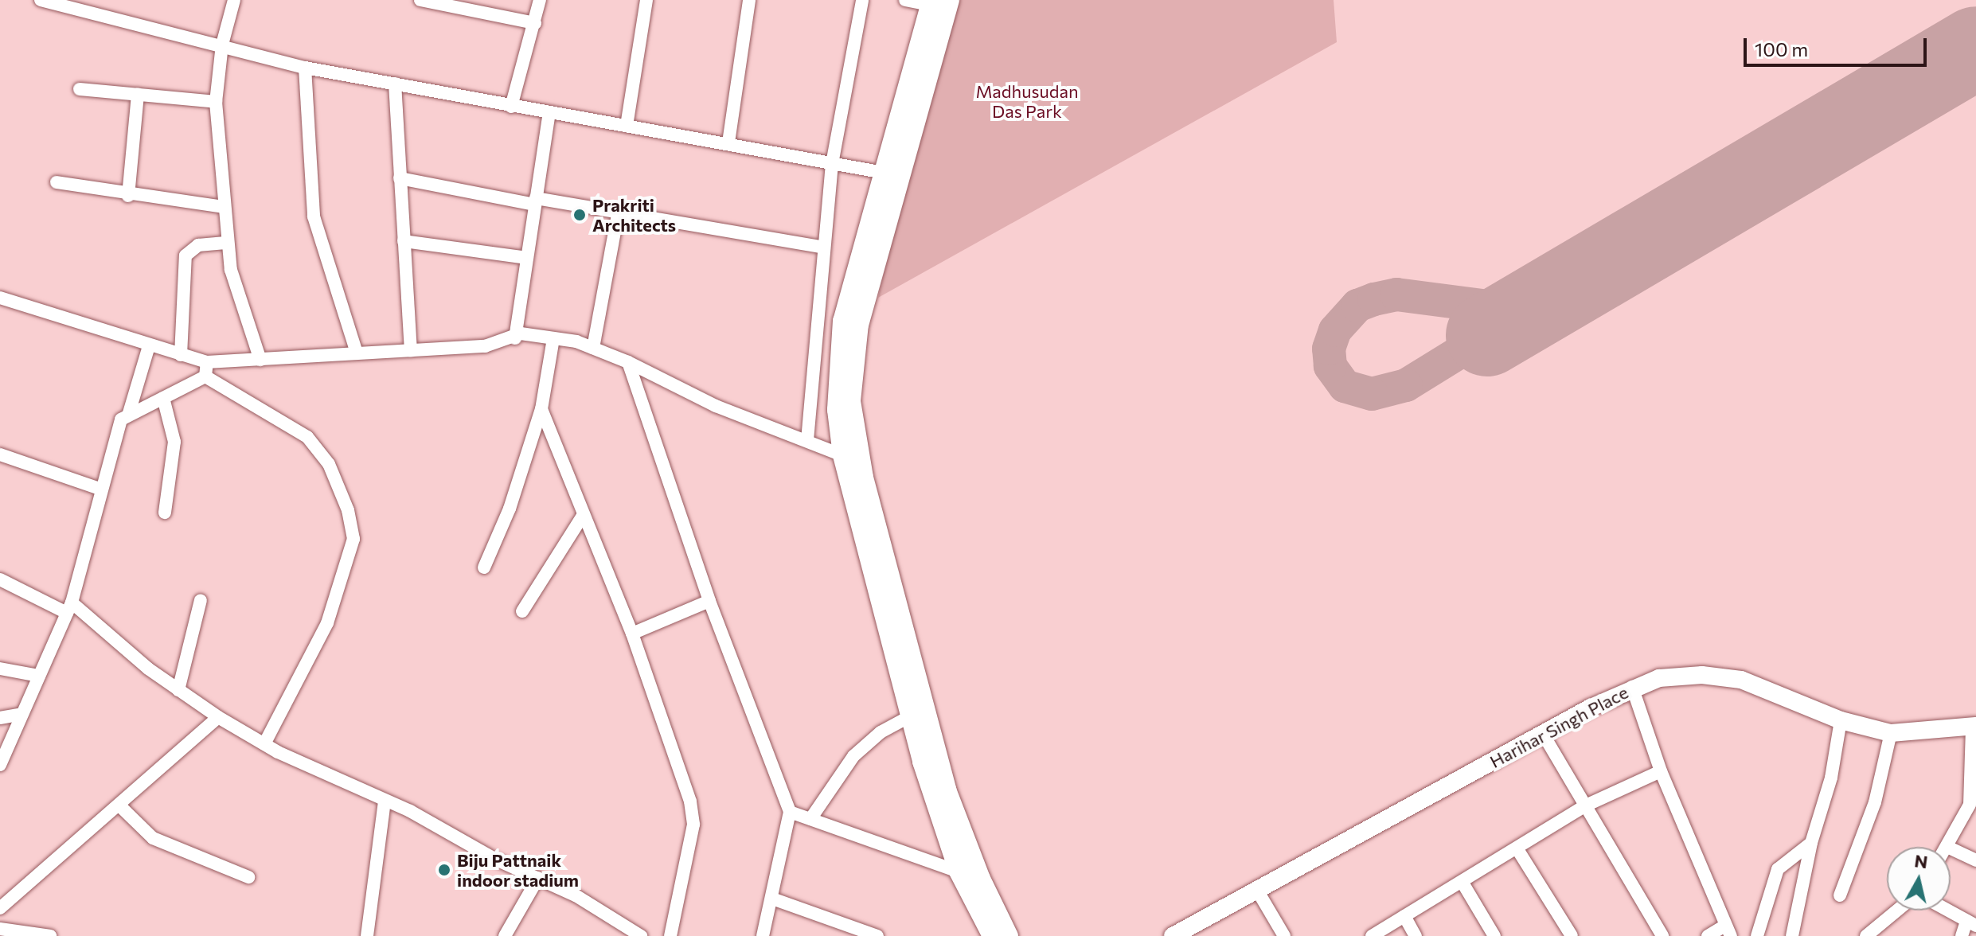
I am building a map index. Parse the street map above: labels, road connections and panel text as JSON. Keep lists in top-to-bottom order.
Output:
{
  "streets": {
    "street": ["Harihar Singh Place"]
  },
  "parks": ["Madhusudan Das Park"],
  "places": ["Prakriti Architects", "Biju Pattnaik indoor stadium"],
  "scale_bar": "100 m",
  "north": "top"
}
